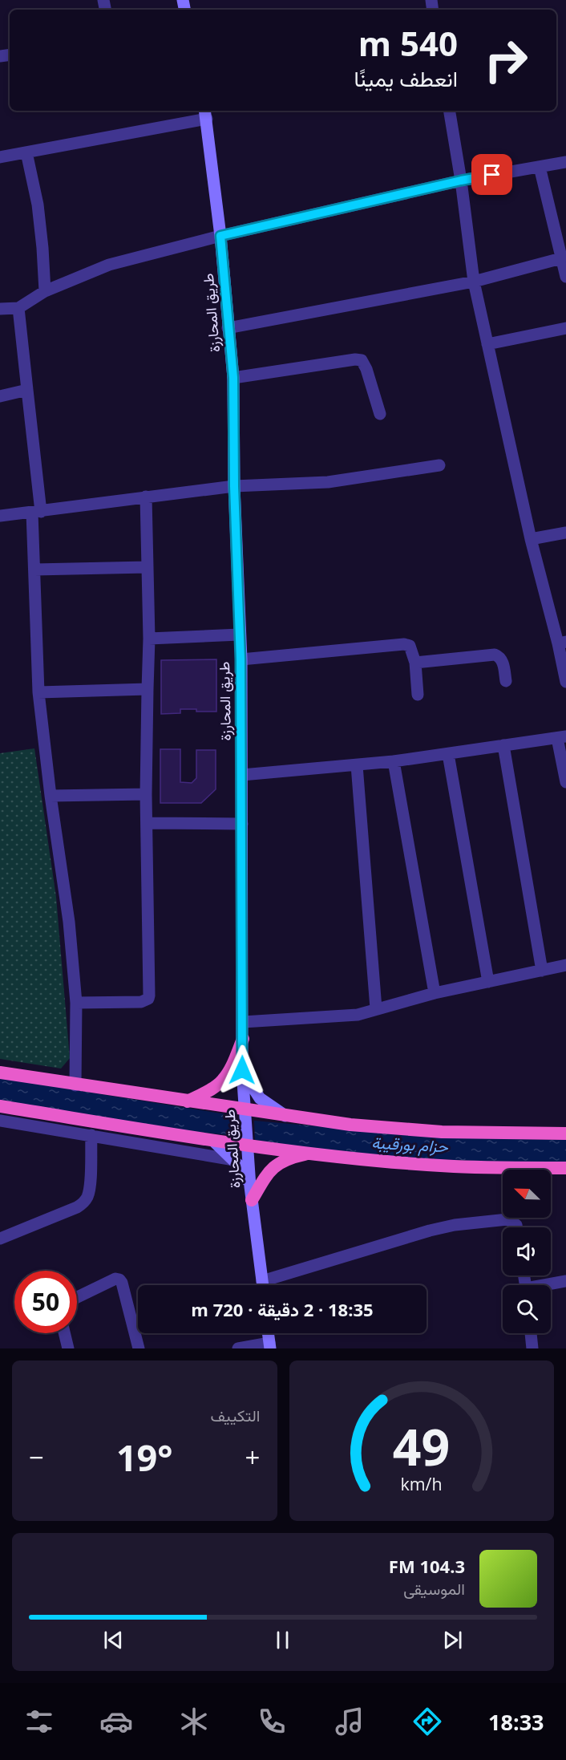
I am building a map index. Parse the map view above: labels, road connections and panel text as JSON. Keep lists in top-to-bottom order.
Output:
{
  "streets": {
    "main road": ["طريق المحارزة"]
  },
  "water": ["حزام بورقيبة"],
  "north": "top left",
  "page": {
    "turn": ["540 m", "انعطف يمينًا"],
    "limit": "50",
    "trip": "18:35 · 2 دقيقة · 720 m",
    "tile": "التكييف",
    "heat": ["−", "19°", "+"],
    "song": ["104.3 FM", "الموسيقى"],
    "tabs": "18:33",
    "gauge": ["49", "km/h"]
  }
}
